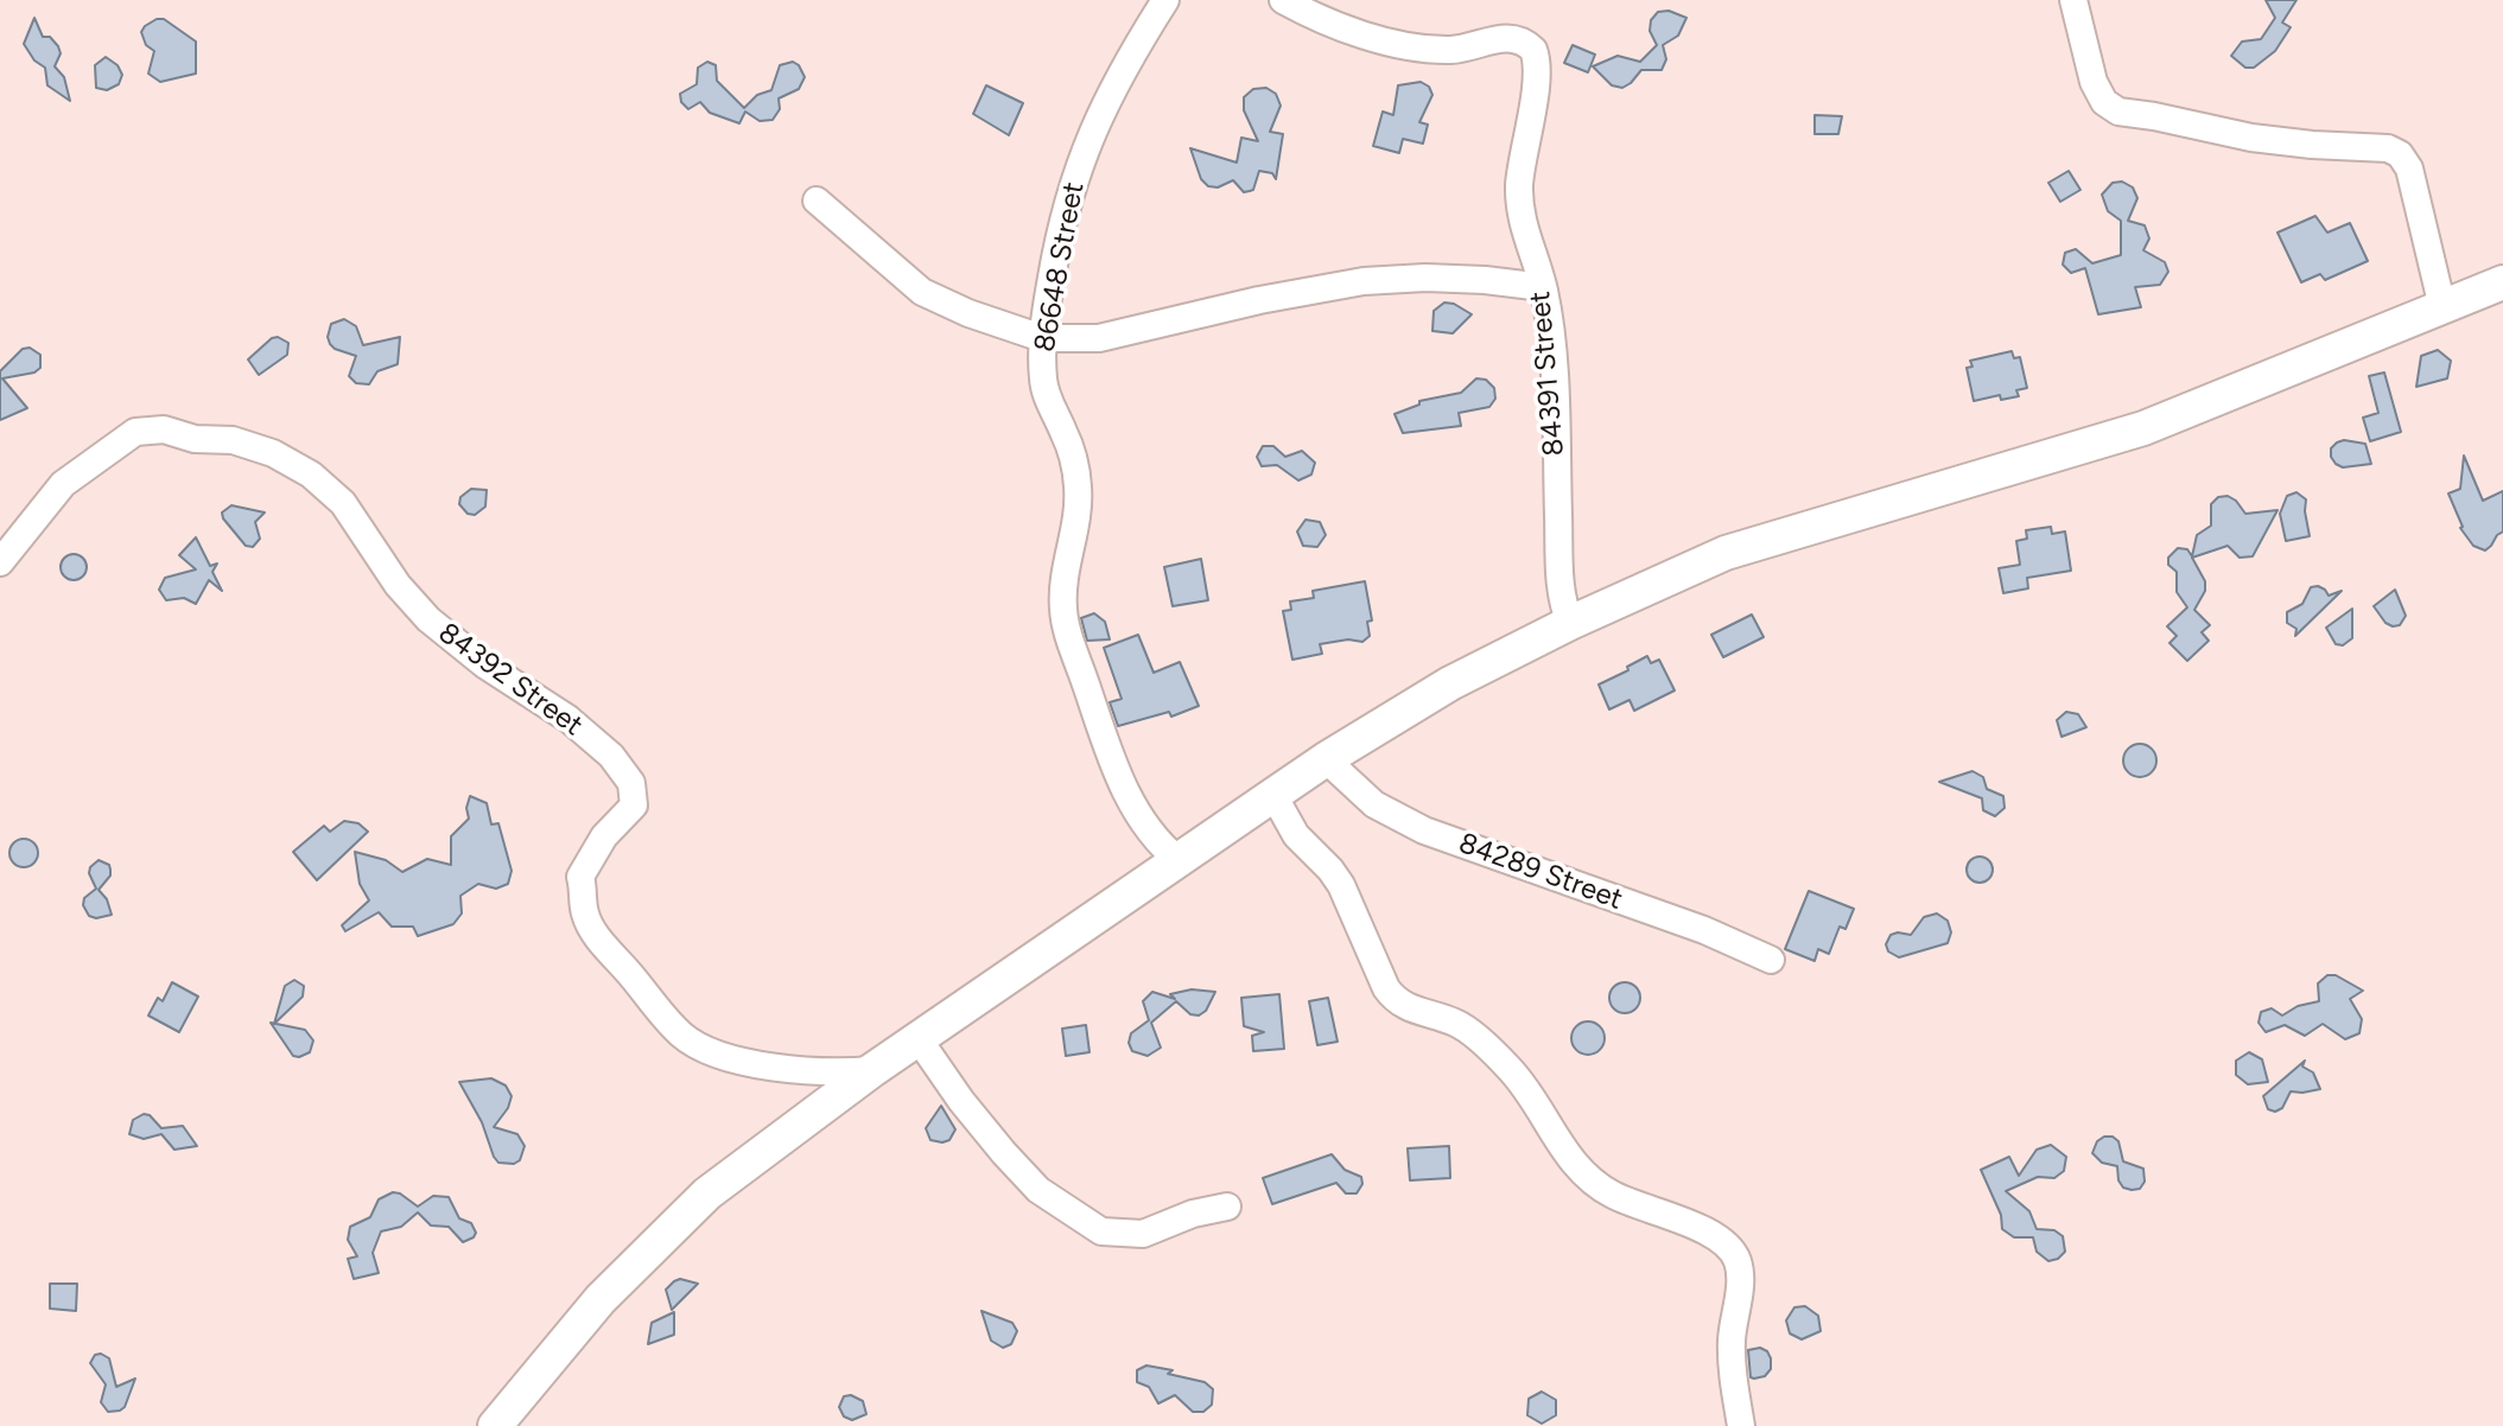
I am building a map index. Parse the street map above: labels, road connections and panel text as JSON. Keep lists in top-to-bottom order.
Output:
{
  "streets": {
    "street": [
      "86648 Street",
      "84391 Street",
      "84392 Street",
      "84289 Street"
    ]
  }
}
